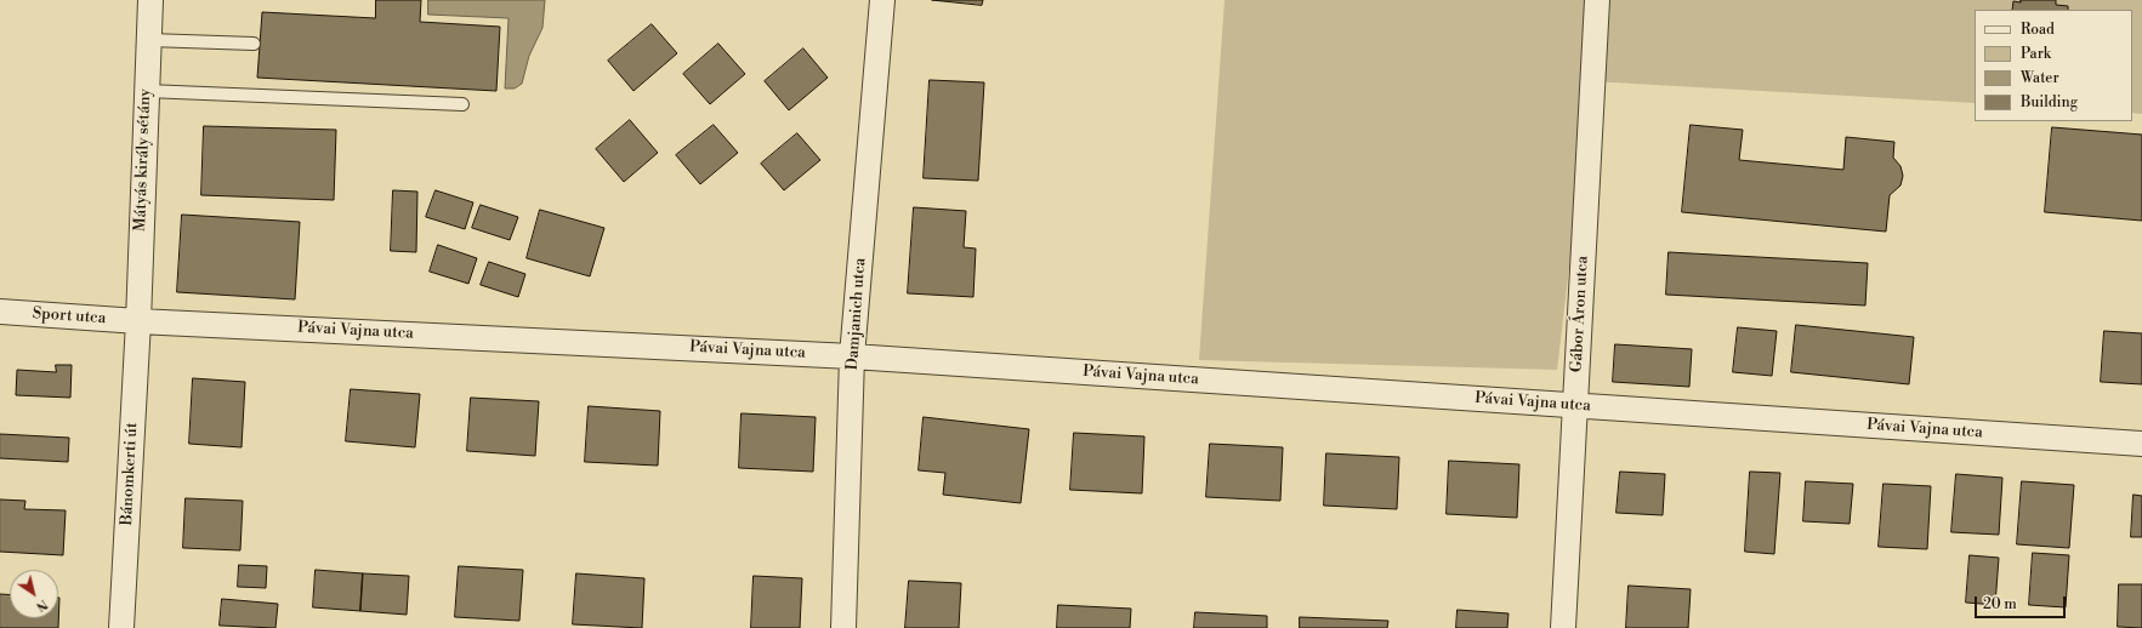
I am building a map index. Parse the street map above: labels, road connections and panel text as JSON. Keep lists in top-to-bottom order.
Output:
{
  "streets": {
    "street": [
      "Mátyás király sétány",
      "Damjanich utca",
      "Gábor Áron utca",
      "Sport utca",
      "Pávai Vajna utca",
      "Bánomkerti út"
    ]
  },
  "crossings": [
    ["Mátyás király sétány", "Sport utca"],
    ["Mátyás király sétány", "Pávai Vajna utca"],
    ["Mátyás király sétány", "Bánomkerti út"],
    ["Damjanich utca", "Pávai Vajna utca"],
    ["Gábor Áron utca", "Pávai Vajna utca"],
    ["Sport utca", "Pávai Vajna utca"],
    ["Sport utca", "Bánomkerti út"],
    ["Pávai Vajna utca", "Bánomkerti út"]
  ],
  "legend": [
    "Road",
    "Park",
    "Water",
    "Building"
  ],
  "scale_bar": "20 m",
  "north": "bottom right"
}
